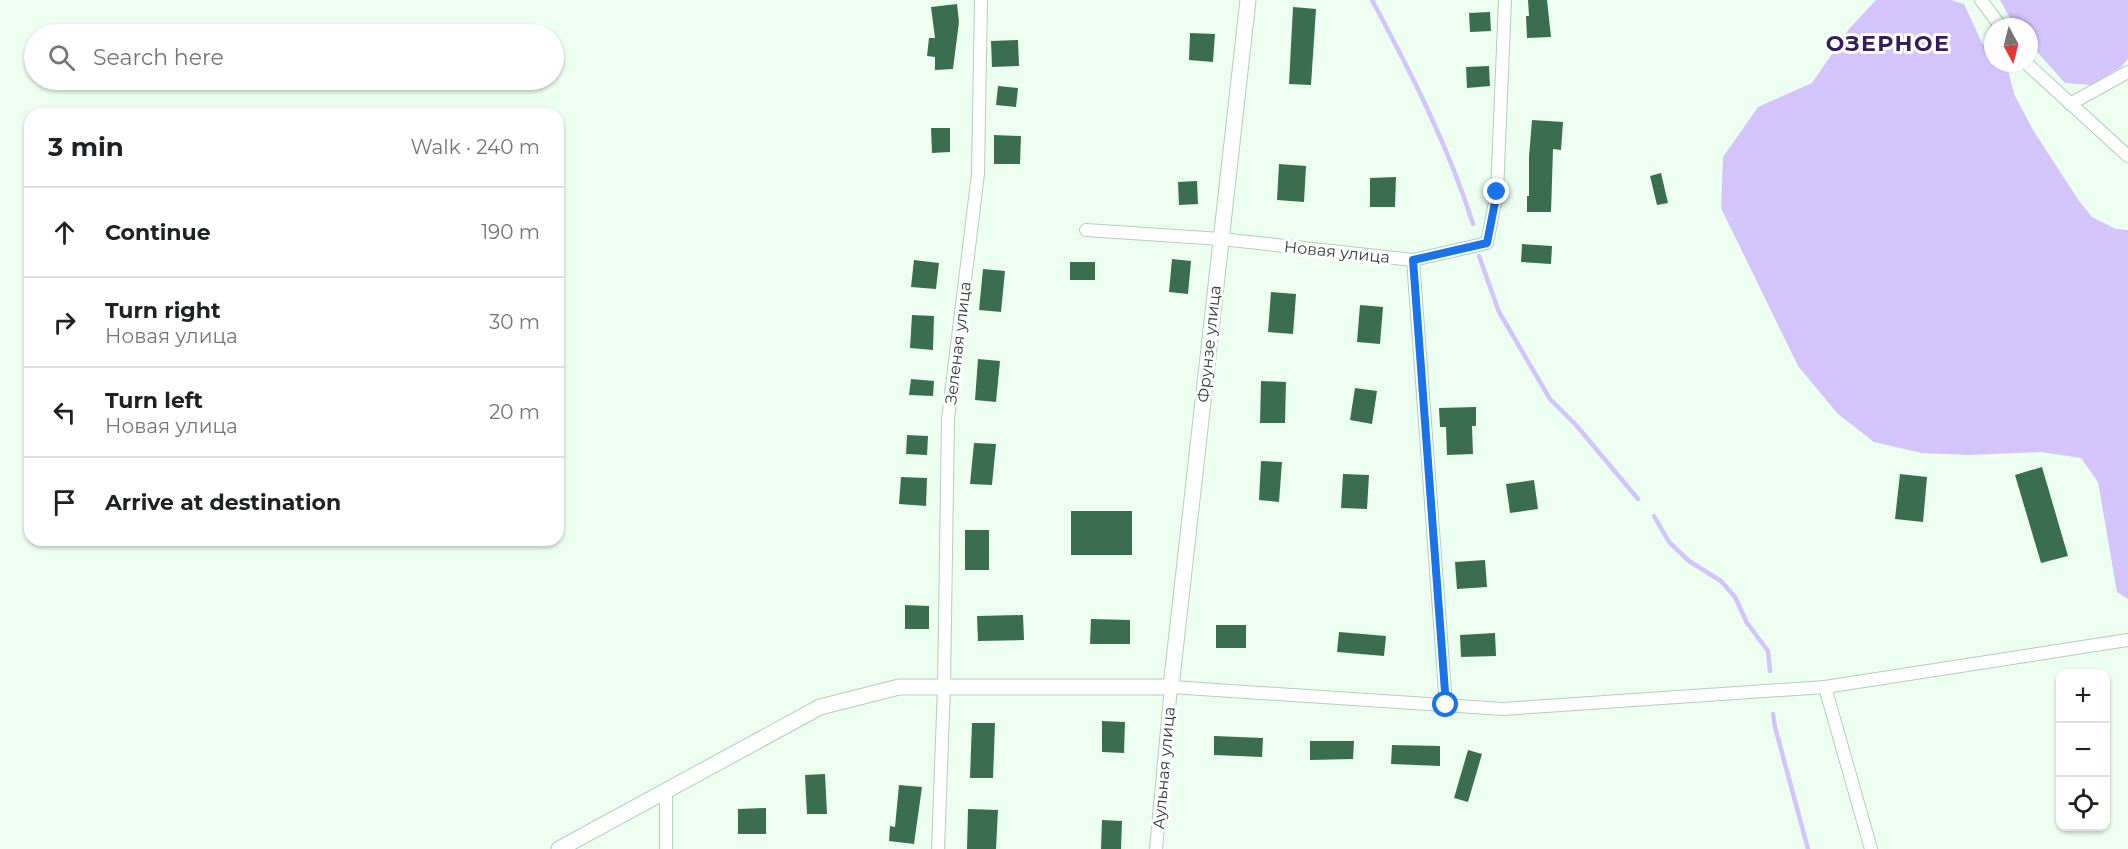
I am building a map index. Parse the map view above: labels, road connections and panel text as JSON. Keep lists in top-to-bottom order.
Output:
{
  "streets": {
    "street": [
      "Новая улица",
      "Зеленая улица",
      "Фрунзе улица",
      "Аульная улица"
    ]
  },
  "crossings": [
    ["Новая улица", "Фрунзе улица"],
    ["Фрунзе улица", "Аульная улица"]
  ],
  "districts": ["ОЗЕРНОЕ"],
  "north": "bottom",
  "page": {
    "search": "Search here",
    "heading": ["3 min", "Walk · 240 m"],
    "list": [
      ["Continue", "190 m"],
      ["Turn right", "Новая улица", "30 m"],
      ["Turn left", "Новая улица", "20 m"],
      "Arrive at destination"
    ],
    "map_buttons": ["+", "−"]
  }
}
